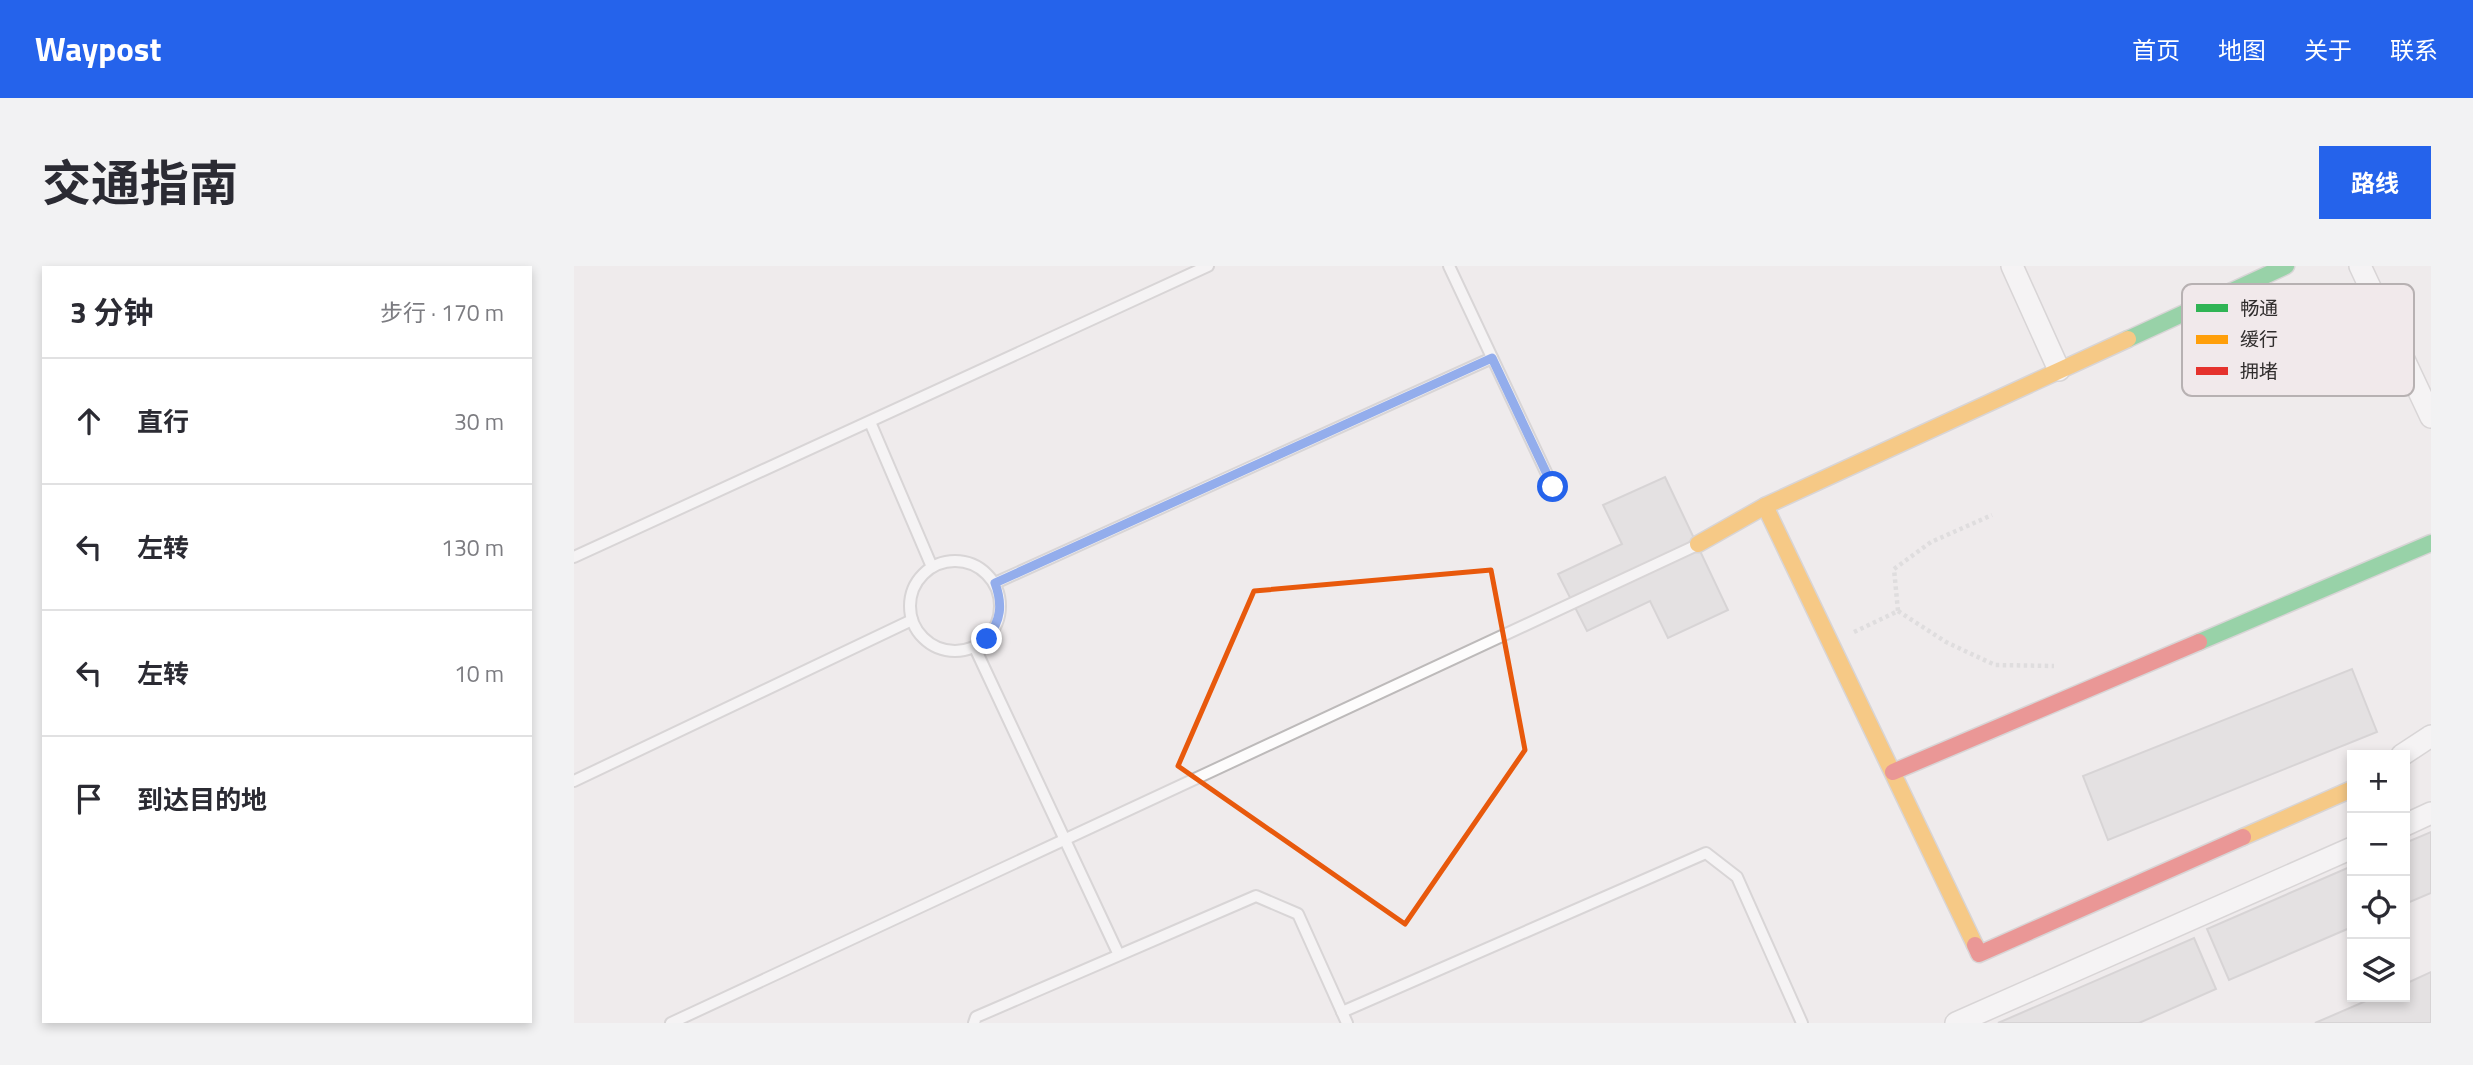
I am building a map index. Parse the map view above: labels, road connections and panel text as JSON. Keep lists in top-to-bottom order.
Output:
{
  "legend": ["畅通", "缓行", "拥堵"],
  "page": {
    "header": "Waypost",
    "nav": [
      "首页",
      "地图",
      "关于",
      "联系"
    ],
    "title": "交通指南",
    "buttons": "路线",
    "heading": ["3 分钟", "步行 · 170 m"],
    "list": [
      ["直行", "30 m"],
      ["左转", "130 m"],
      ["左转", "10 m"],
      "到达目的地"
    ],
    "map_buttons": ["+", "−"]
  }
}
